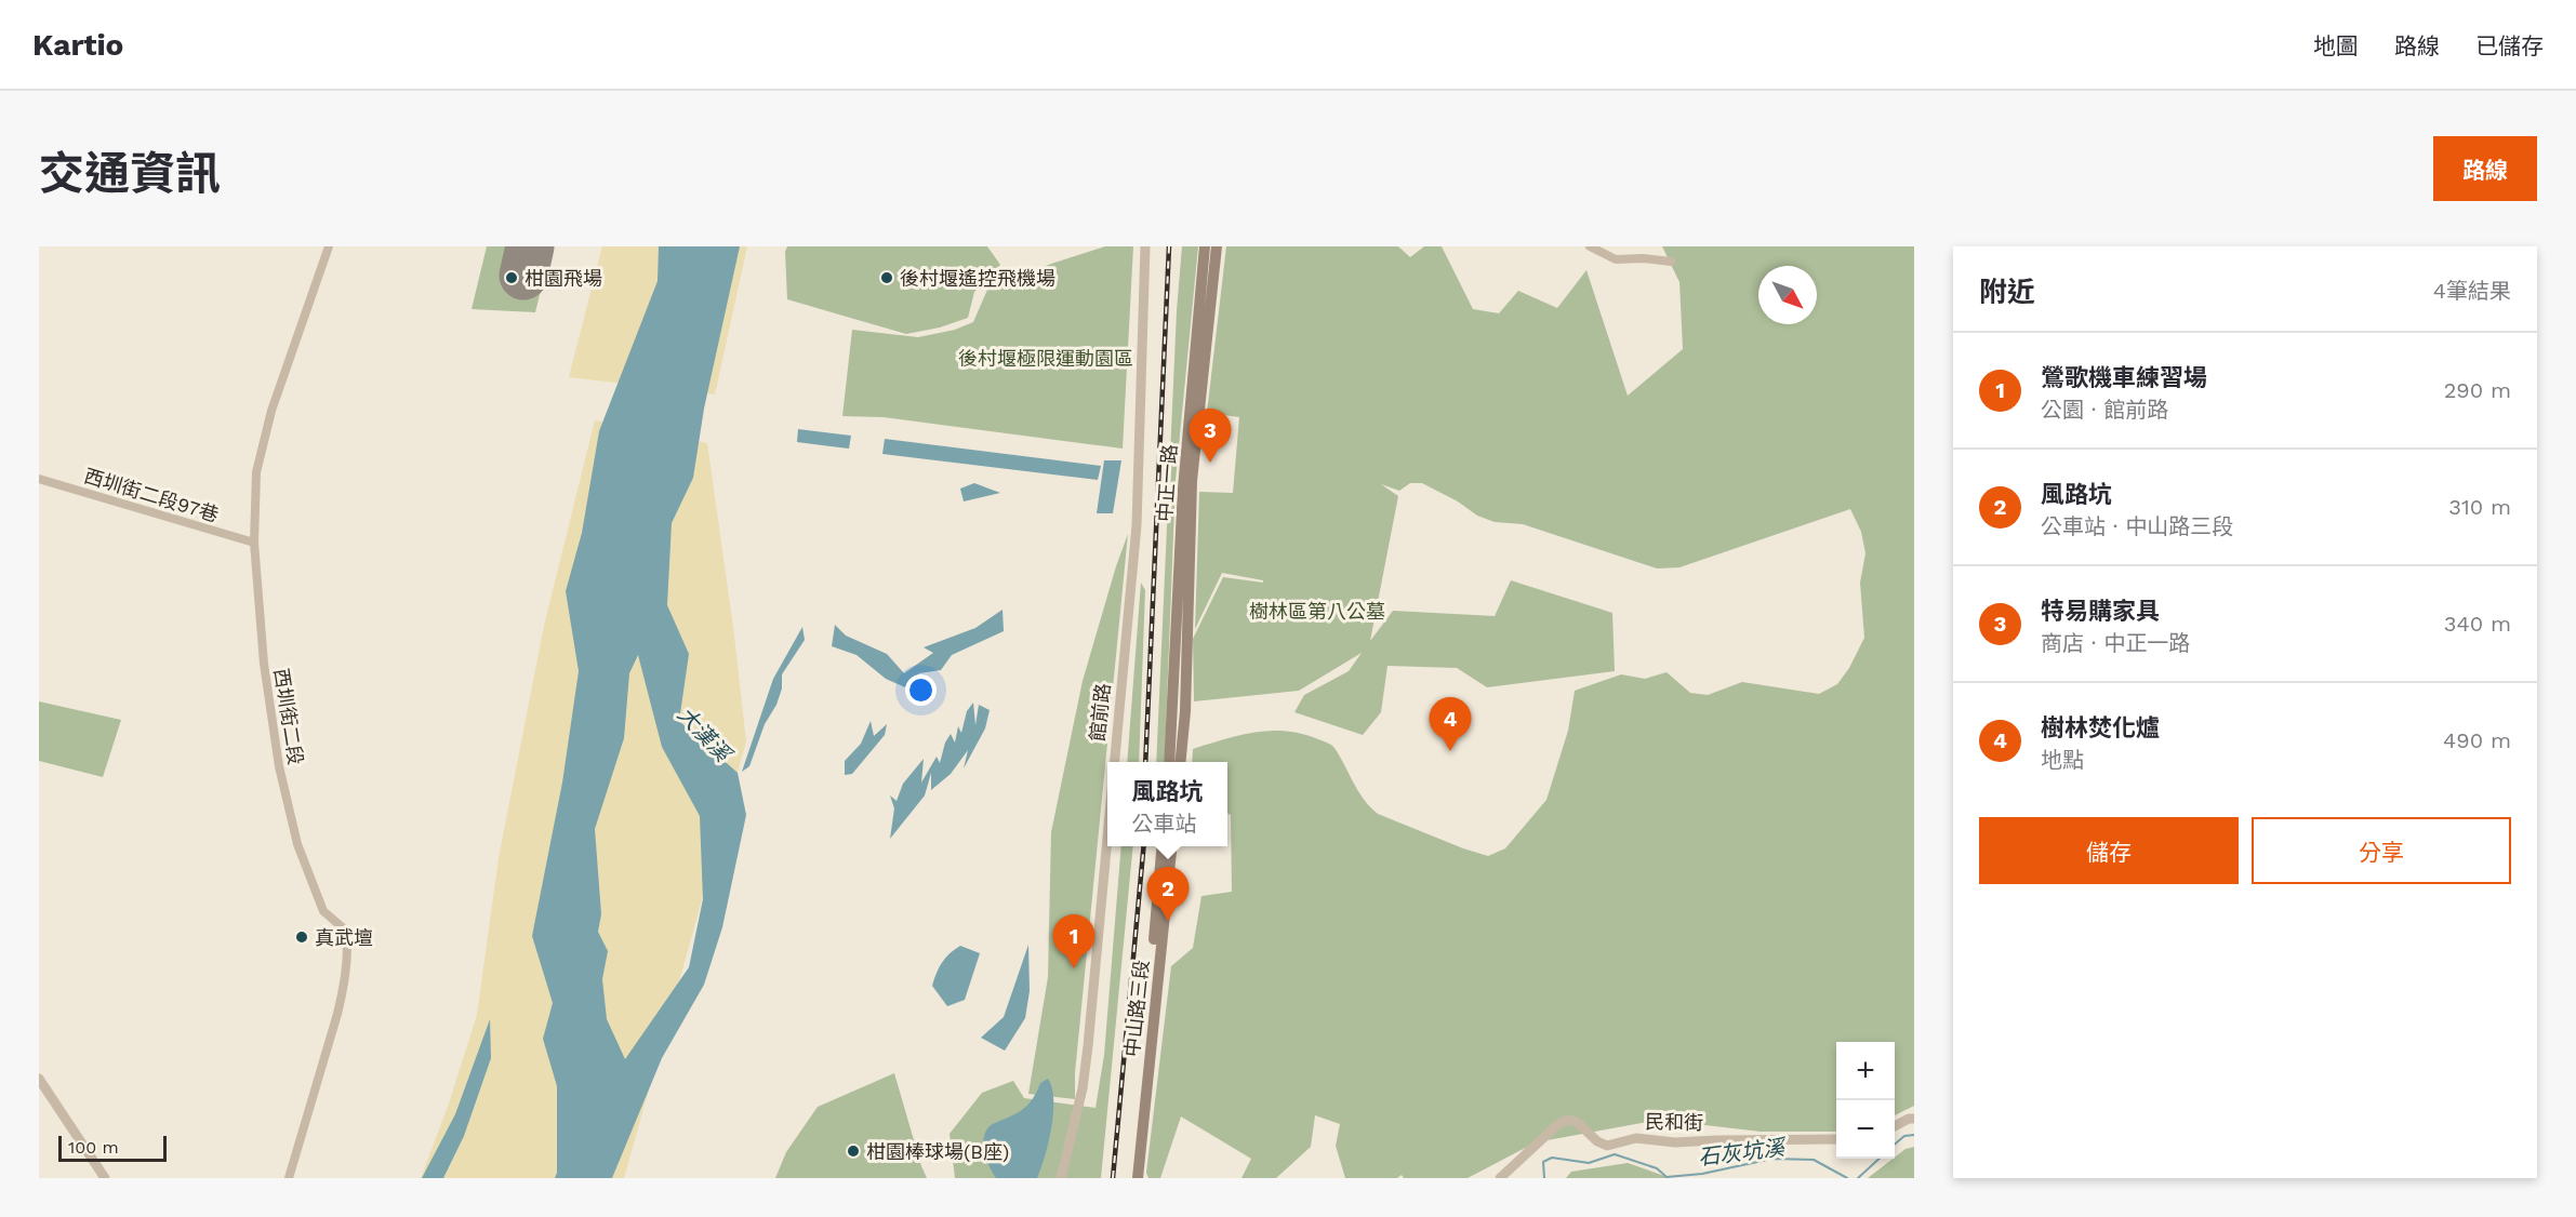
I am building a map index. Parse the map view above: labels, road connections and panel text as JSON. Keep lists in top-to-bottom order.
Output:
{
  "streets": {
    "main road": ["中正一路", "中山路三段"],
    "street": [
      "西圳街二段97巷",
      "館前路",
      "西圳街二段",
      "民和街"
    ]
  },
  "crossings": [
    ["西圳街二段97巷", "西圳街二段"]
  ],
  "water": ["大漢溪", "石灰坑溪"],
  "parks": ["後村堰極限運動園區", "樹林區第八公墓"],
  "places": [
    "柑園飛場",
    "後村堰遙控飛機場",
    "真武壇",
    "柑園棒球場(B座)"
  ],
  "scale_bar": "100 m",
  "north": "bottom right",
  "page": {
    "header": "Kartio",
    "nav": ["地圖", "路線", "已儲存"],
    "title": "交通資訊",
    "buttons": [
      "路線",
      ["儲存", "分享"]
    ],
    "heading": ["附近", "4筆結果"],
    "list": [
      {
        "mark": "1",
        "name": "鶯歌機車練習場",
        "note": "公園 · 館前路",
        "value": "290 m"
      },
      {
        "mark": "2",
        "name": "風路坑",
        "note": "公車站 · 中山路三段",
        "value": "310 m"
      },
      {
        "mark": "3",
        "name": "特易購家具",
        "note": "商店 · 中正一路",
        "value": "340 m"
      },
      {
        "mark": "4",
        "name": "樹林焚化爐",
        "note": "地點",
        "value": "490 m"
      }
    ],
    "pins": [
      "3",
      "4",
      "2",
      "1"
    ],
    "popup": ["風路坑", "公車站"],
    "map_buttons": ["+", "−"],
    "scale": "100 m"
  }
}
